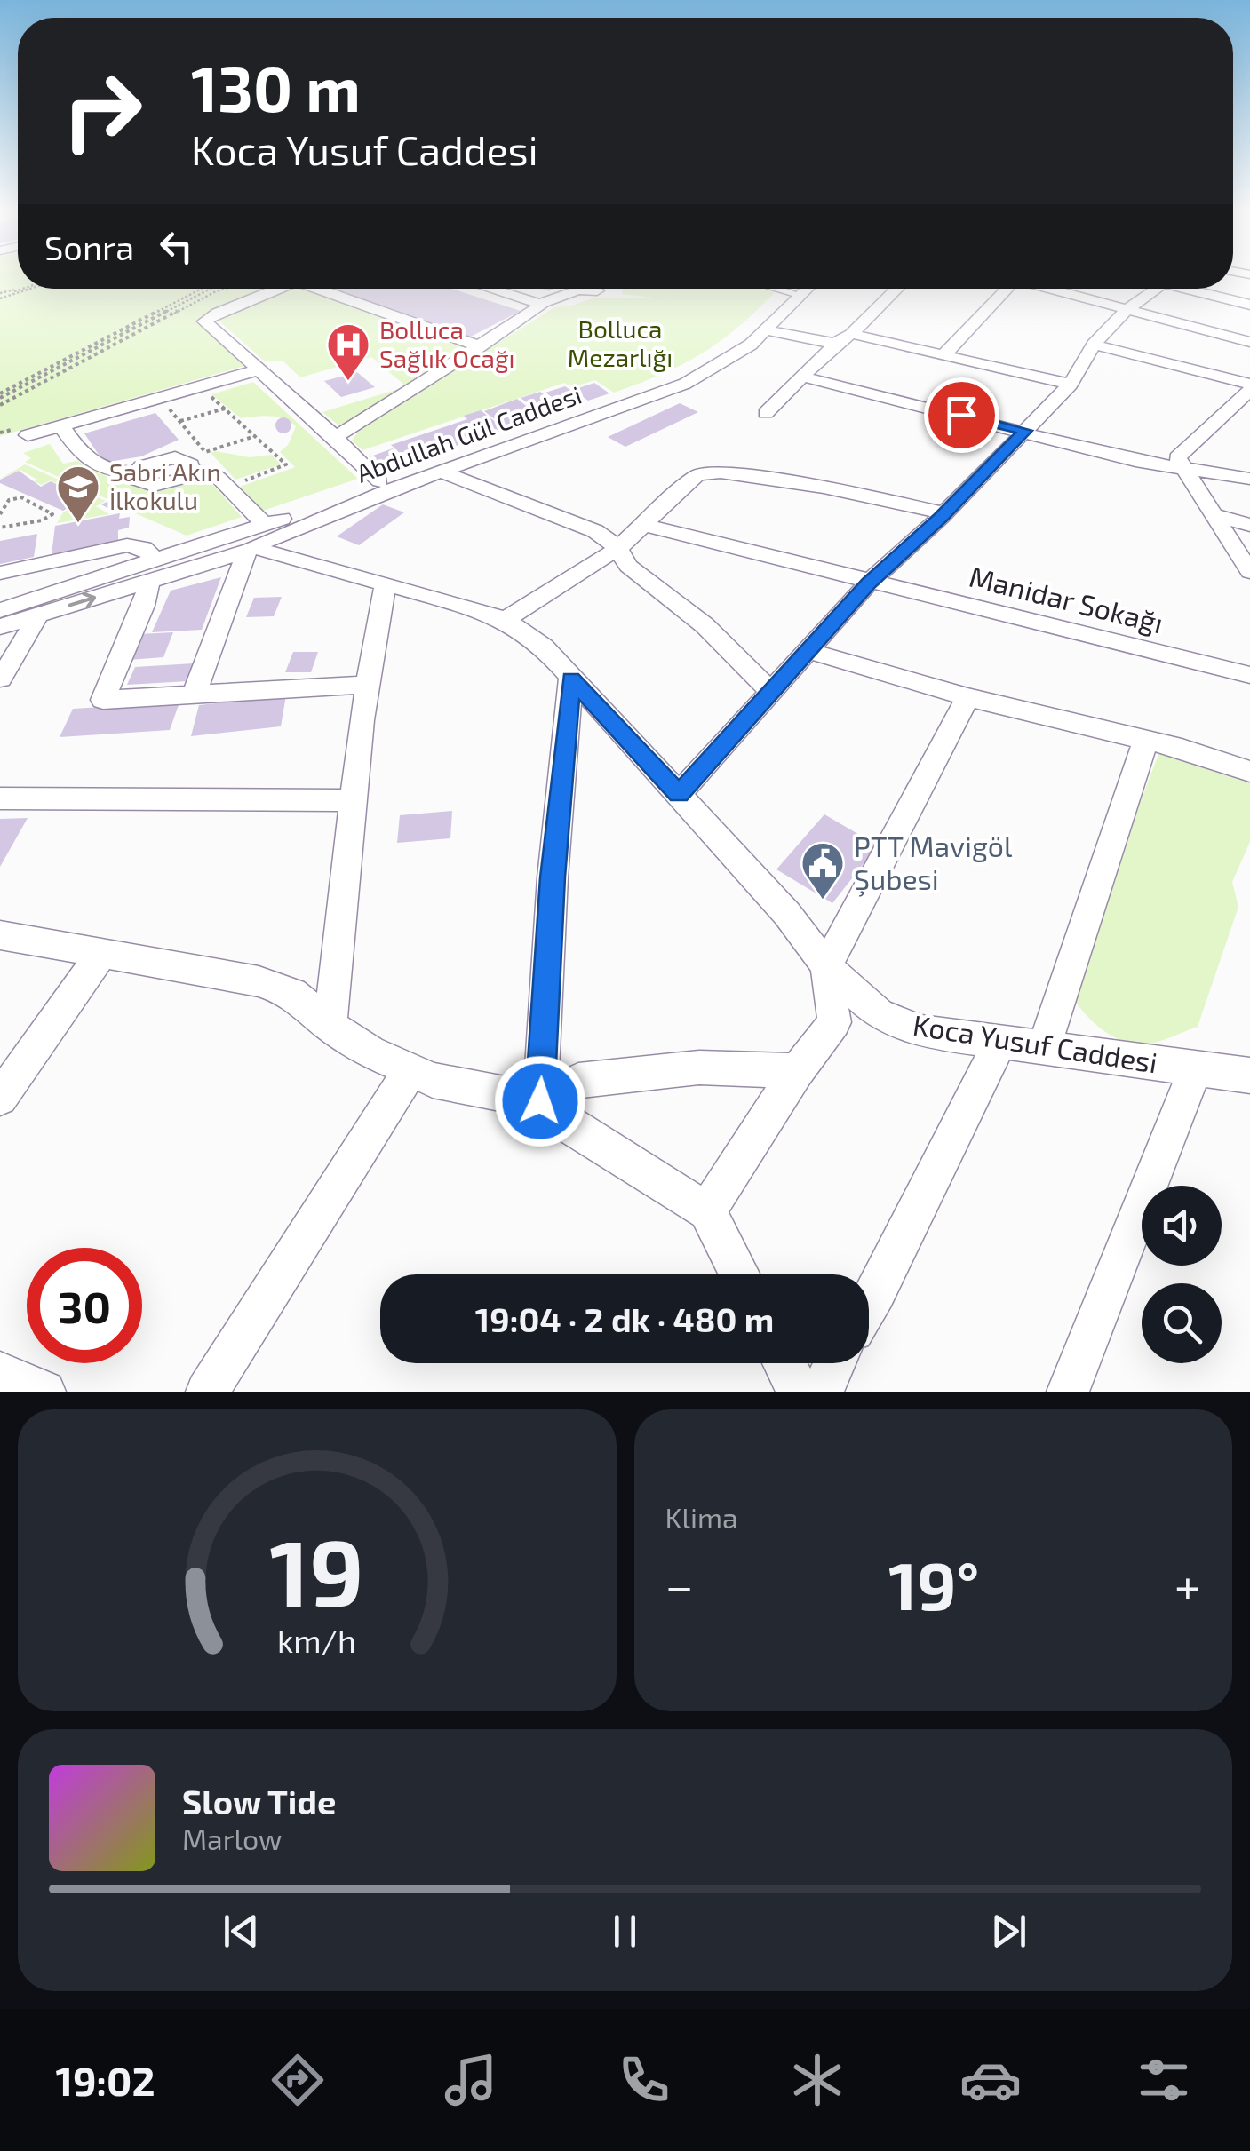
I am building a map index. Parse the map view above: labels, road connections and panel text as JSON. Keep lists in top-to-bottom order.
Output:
{
  "streets": {
    "street": ["Abdullah Gül Caddesi", "Manidar Sokağı", "Koca Yusuf Caddesi"]
  },
  "crossings": [
    ["Abdullah Gül Caddesi", "Koca Yusuf Caddesi"]
  ],
  "parks": ["Bolluca Mezarlığı"],
  "places": {
    "hospital": ["Bolluca Sağlık Ocağı"],
    "school or university": ["Sabri Akın İlkokulu"],
    "public building": ["PTT Mavigöl Şubesi"]
  },
  "page": {
    "turn": ["130 m", "Koca Yusuf Caddesi"],
    "then": "Sonra",
    "limit": "30",
    "trip": "19:04 · 2 dk · 480 m",
    "tile": "Klima",
    "heat": ["−", "19°", "+"],
    "song": ["Slow Tide", "Marlow"],
    "tabs": "19:02",
    "gauge": ["19", "km/h"]
  }
}
